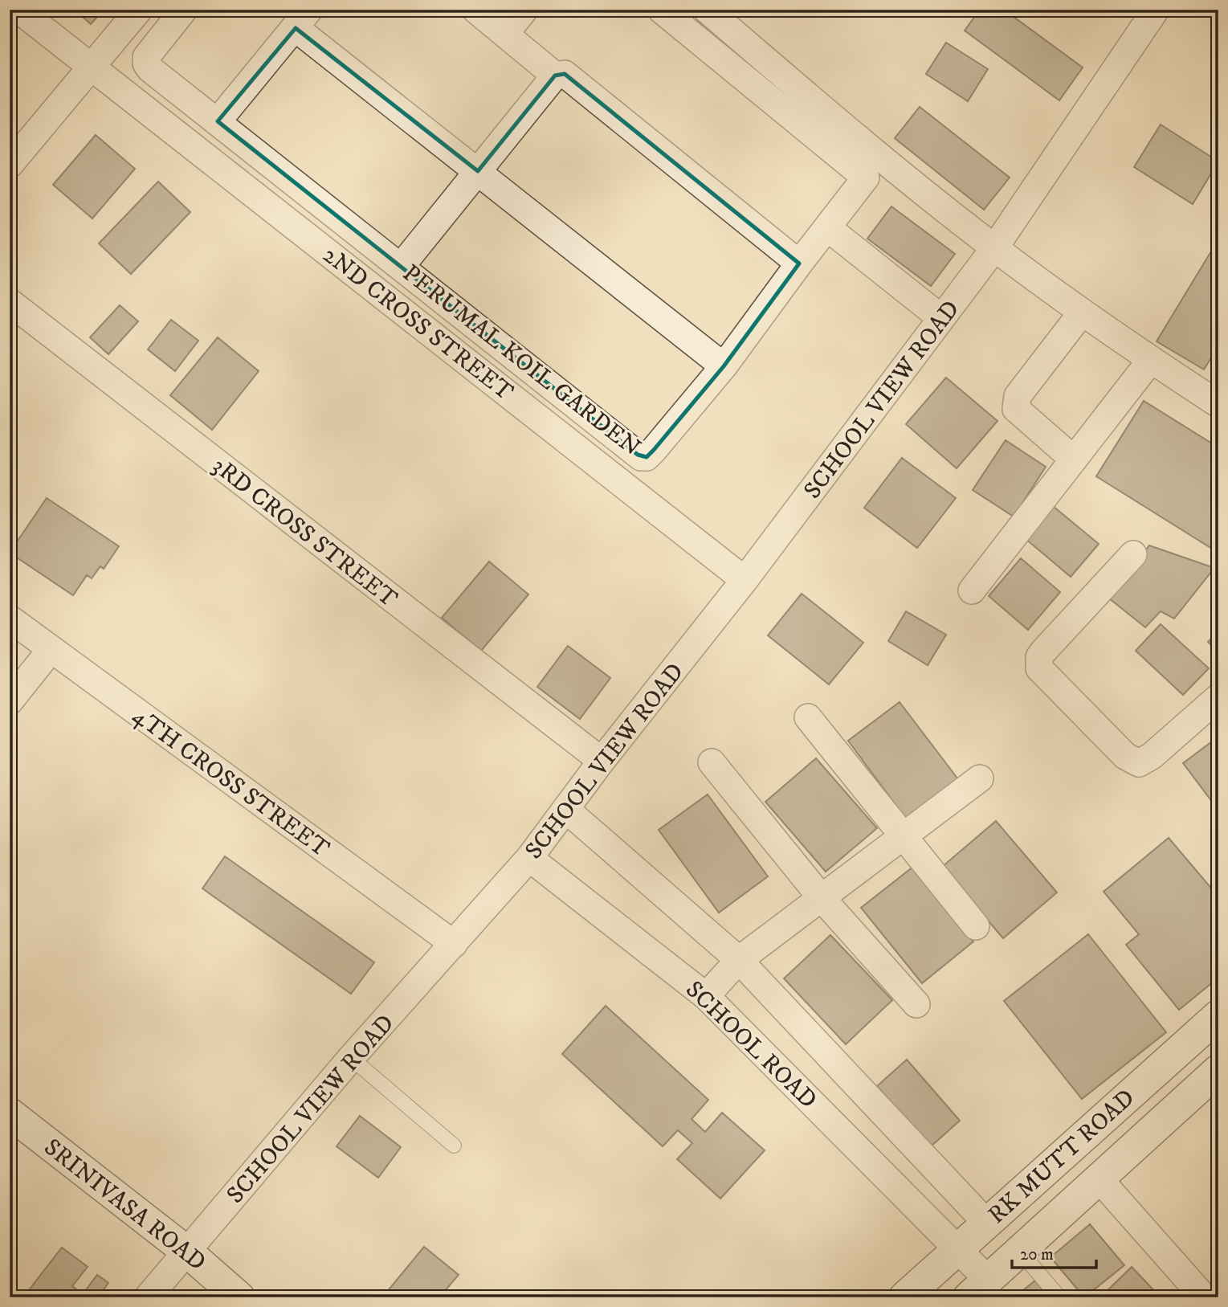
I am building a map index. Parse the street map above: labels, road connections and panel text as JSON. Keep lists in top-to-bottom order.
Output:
{
  "streets": {
    "main road": ["RK MUTT ROAD", "SRINIVASA ROAD"],
    "street": [
      "2ND CROSS STREET",
      "PERUMAL KOIL GARDEN",
      "SCHOOL VIEW ROAD",
      "3RD CROSS STREET",
      "4TH CROSS STREET",
      "SCHOOL ROAD"
    ]
  },
  "crossings": [
    ["2ND CROSS STREET", "SCHOOL VIEW ROAD"],
    ["SCHOOL VIEW ROAD", "3RD CROSS STREET"],
    ["SCHOOL VIEW ROAD", "4TH CROSS STREET"],
    ["SCHOOL VIEW ROAD", "SCHOOL ROAD"],
    ["SCHOOL VIEW ROAD", "SRINIVASA ROAD"],
    ["SCHOOL ROAD", "RK MUTT ROAD"]
  ],
  "scale_bar": "20 m"
}
